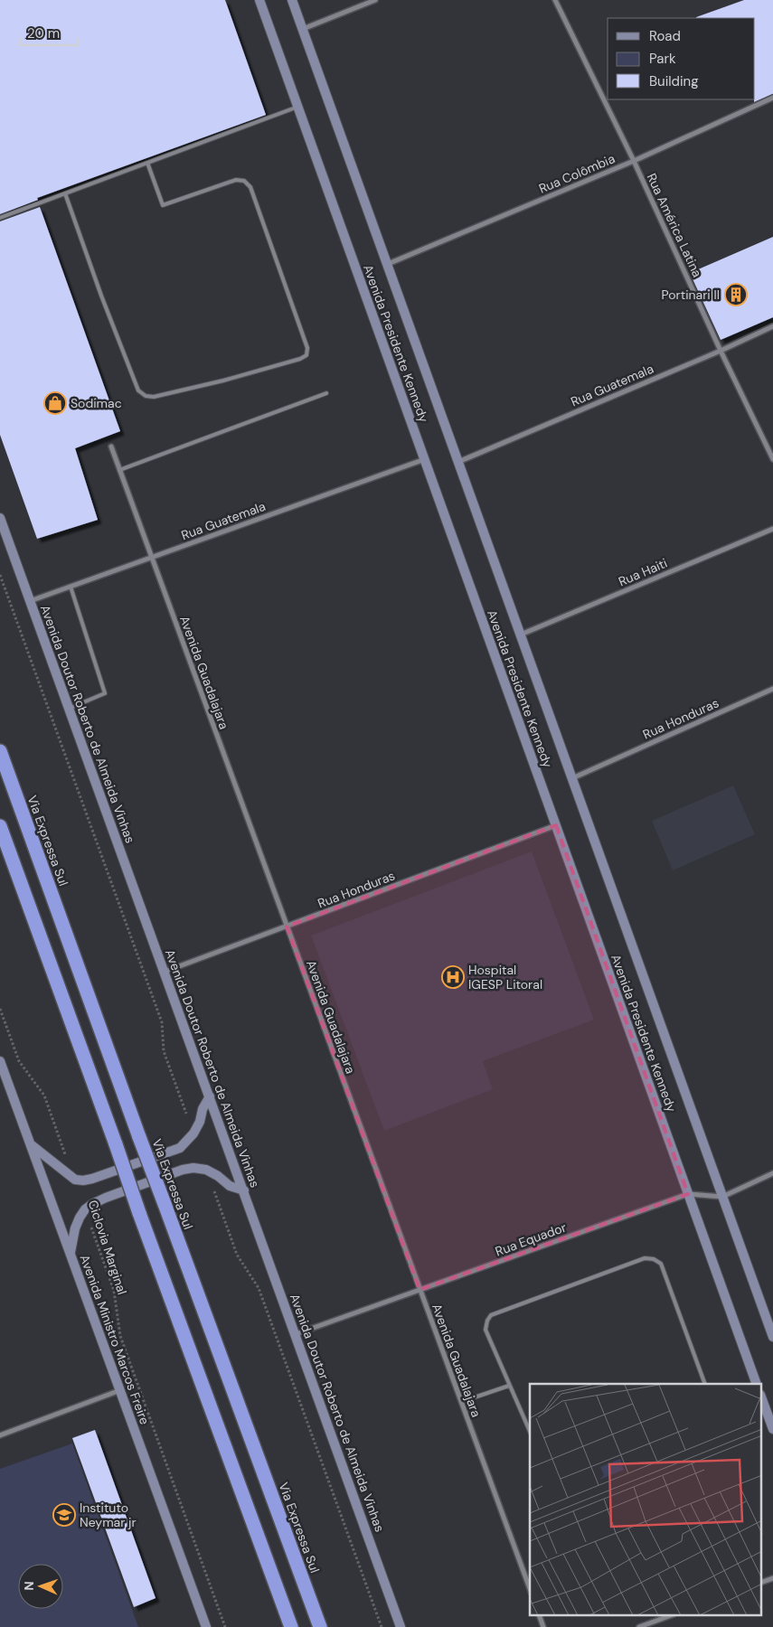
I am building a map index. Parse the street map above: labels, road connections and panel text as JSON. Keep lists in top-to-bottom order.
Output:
{
  "streets": {
    "highway": ["Via Expressa Sul"],
    "main road": ["Avenida Presidente Kennedy", "Avenida Doutor Roberto de Almeida Vinhas", "Avenida Ministro Marcos Freire"],
    "street": [
      "Rua Colômbia",
      "Rua América Latina",
      "Rua Guatemala",
      "Rua Haiti",
      "Avenida Guadalajara",
      "Rua Honduras",
      "Rua Equador"
    ],
    "path": ["Ciclovia Marginal"]
  },
  "crossings": [
    ["Rua Colômbia", "Rua América Latina"],
    ["Rua Colômbia", "Avenida Presidente Kennedy"],
    ["Rua América Latina", "Rua Guatemala"],
    ["Avenida Presidente Kennedy", "Rua Guatemala"],
    ["Avenida Presidente Kennedy", "Rua Haiti"],
    ["Avenida Presidente Kennedy", "Rua Honduras"],
    ["Avenida Presidente Kennedy", "Rua Equador"],
    ["Rua Guatemala", "Avenida Guadalajara"],
    ["Rua Guatemala", "Avenida Doutor Roberto de Almeida Vinhas"],
    ["Avenida Guadalajara", "Rua Honduras"],
    ["Avenida Guadalajara", "Rua Equador"],
    ["Rua Honduras", "Avenida Doutor Roberto de Almeida Vinhas"],
    ["Avenida Doutor Roberto de Almeida Vinhas", "Rua Equador"]
  ],
  "places": {
    "building": ["Portinari II"],
    "shop": ["Sodimac"],
    "hospital": ["Hospital IGESP Litoral"],
    "school or university": ["Instituto Neymar jr"]
  },
  "legend": ["Road", "Park", "Building"],
  "scale_bar": "20 m",
  "north": "left"
}
